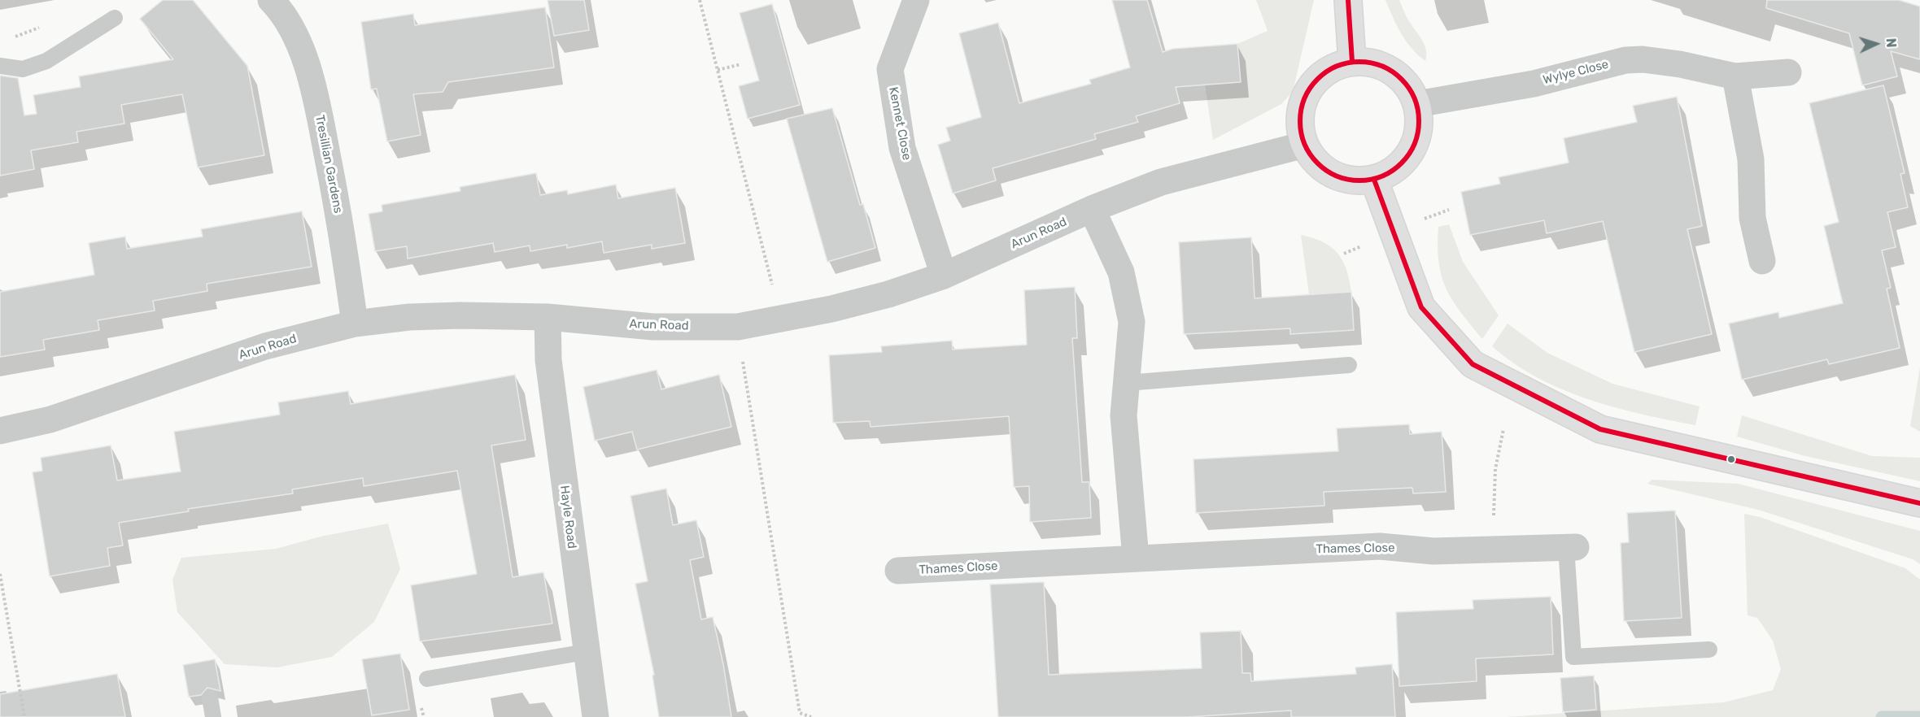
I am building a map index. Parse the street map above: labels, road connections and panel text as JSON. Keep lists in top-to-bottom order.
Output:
{
  "streets": {
    "street": [
      "Wylye Close",
      "Kennet Close",
      "Tresillian Gardens",
      "Arun Road",
      "Hayle Road",
      "Thames Close"
    ]
  },
  "crossings": [
    ["Wylye Close", "Arun Road"],
    ["Kennet Close", "Arun Road"],
    ["Tresillian Gardens", "Arun Road"],
    ["Arun Road", "Hayle Road"]
  ],
  "north": "right"
}
